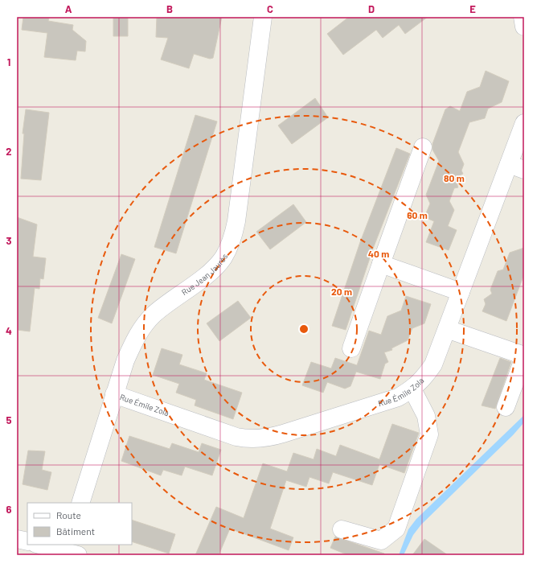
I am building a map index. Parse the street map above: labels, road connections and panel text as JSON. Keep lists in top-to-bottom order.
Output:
{
  "streets": {
    "street": ["Rue Jean Jaurès", "Rue Émile Zola"]
  },
  "crossings": [
    ["Rue Jean Jaurès", "Rue Émile Zola"]
  ],
  "legend": ["Route", "Bâtiment"],
  "grid": {
    "columns": [
      "A",
      "B",
      "C",
      "D",
      "E"
    ],
    "rows": [
      "1",
      "2",
      "3",
      "4",
      "5",
      "6"
    ]
  },
  "rings": [
    "80 m",
    "60 m",
    "40 m",
    "20 m"
  ]
}
